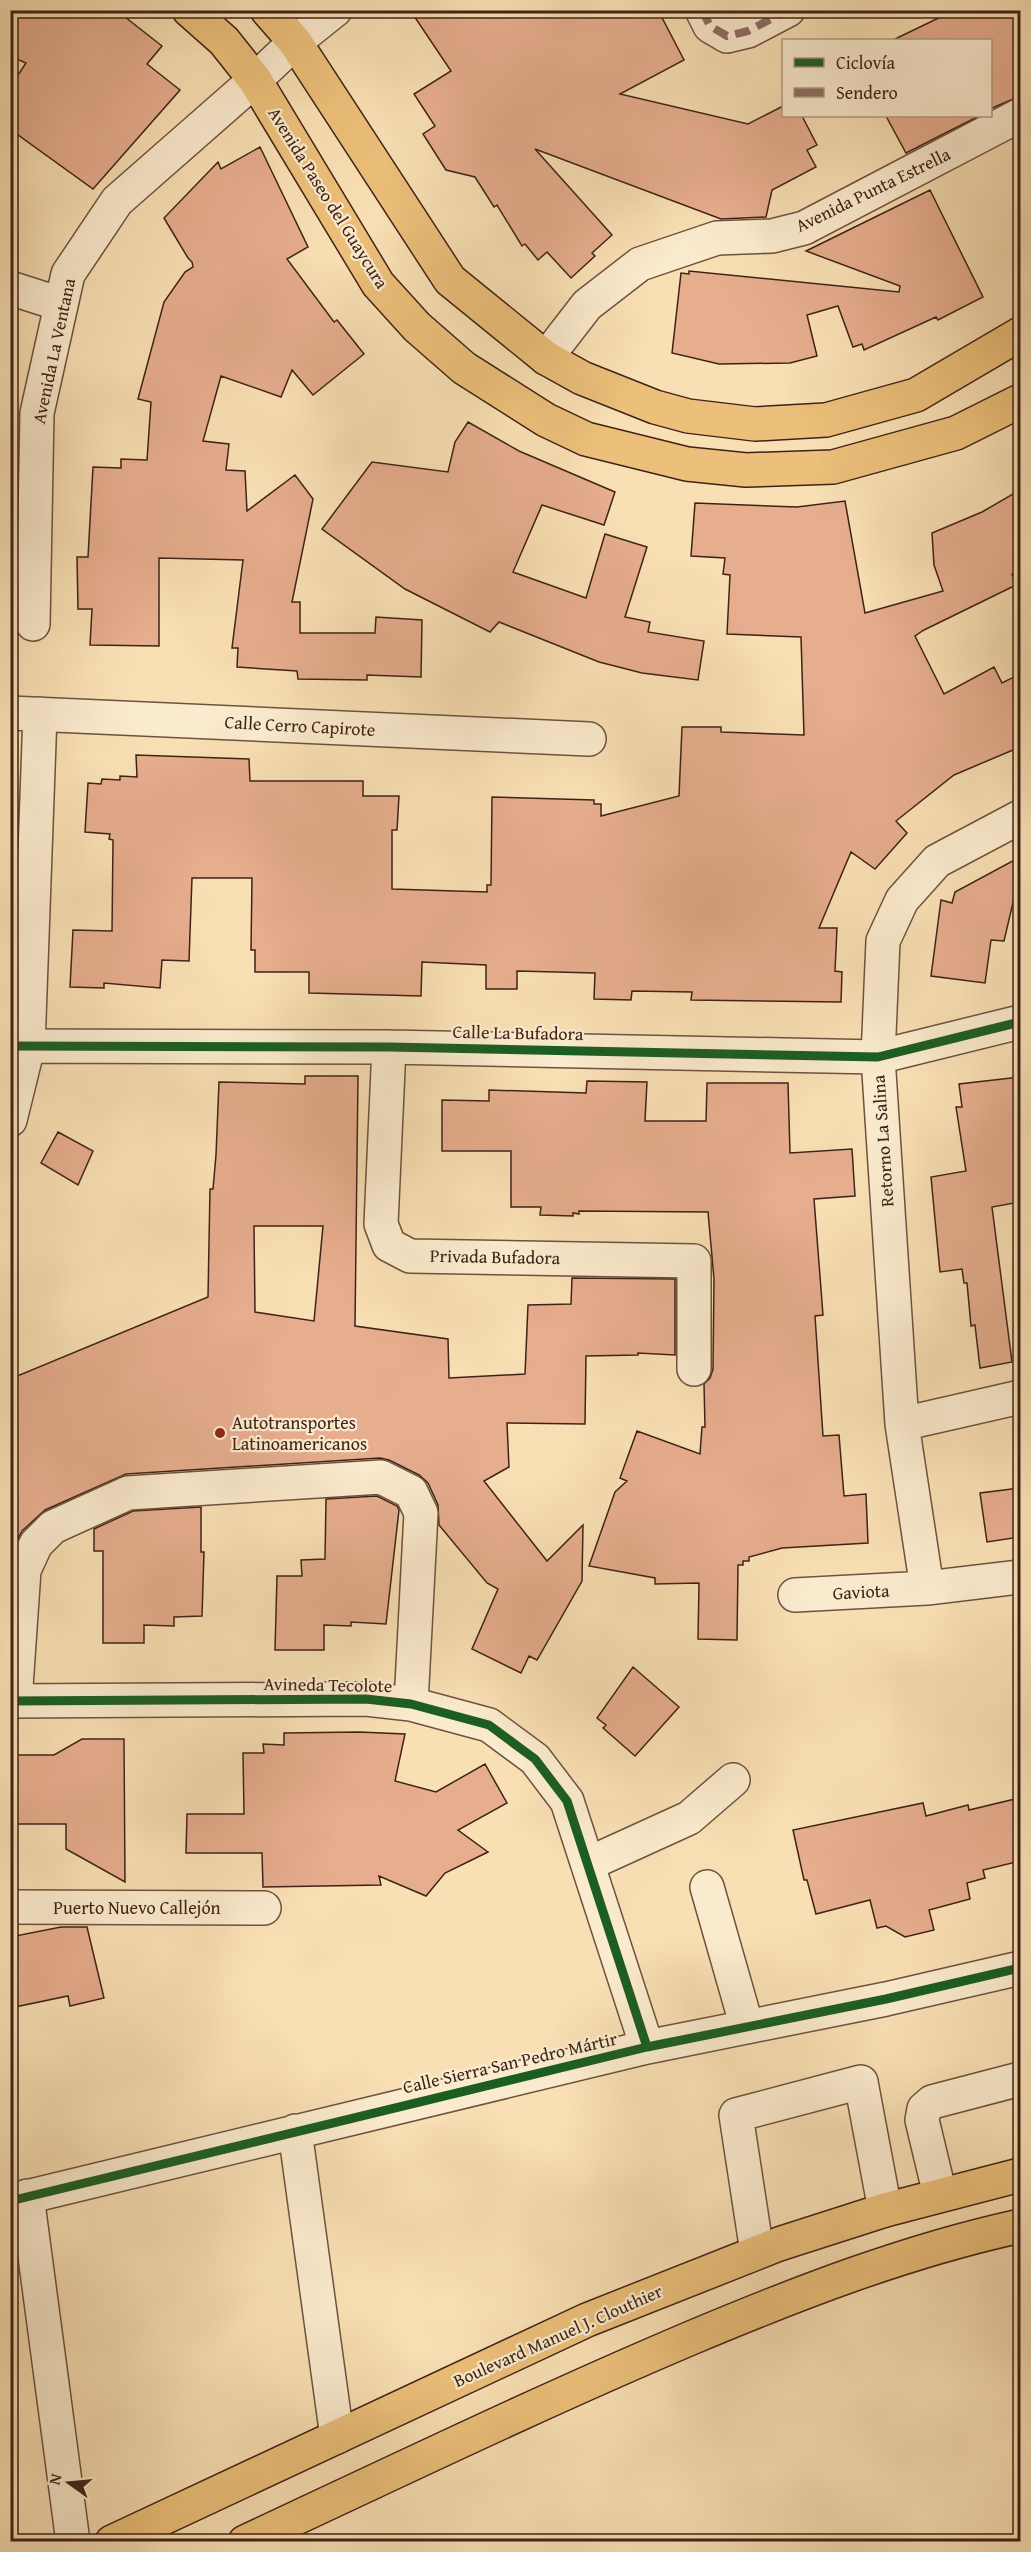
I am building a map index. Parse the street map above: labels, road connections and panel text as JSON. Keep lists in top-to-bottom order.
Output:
{
  "streets": {
    "main road": ["Avenida Paseo del Guaycura", "Boulevard Manuel J. Clouthier"],
    "street": [
      "Avenida Punta Estrella",
      "Avenida La Ventana",
      "Calle Cerro Capirote",
      "Calle La Bufadora",
      "Retorno La Salina",
      "Privada Bufadora",
      "Gaviota",
      "Avineda Tecolote",
      "Puerto Nuevo Callejón",
      "Calle Sierra San Pedro Mártir"
    ]
  },
  "crossings": [
    ["Avenida Paseo del Guaycura", "Avenida La Ventana"],
    ["Calle La Bufadora", "Retorno La Salina"],
    ["Calle La Bufadora", "Privada Bufadora"],
    ["Retorno La Salina", "Gaviota"],
    ["Avineda Tecolote", "Calle Sierra San Pedro Mártir"]
  ],
  "places": ["Autotransportes Latinoamericanos"],
  "legend": ["Ciclovía", "Sendero"],
  "north": "left"
}
